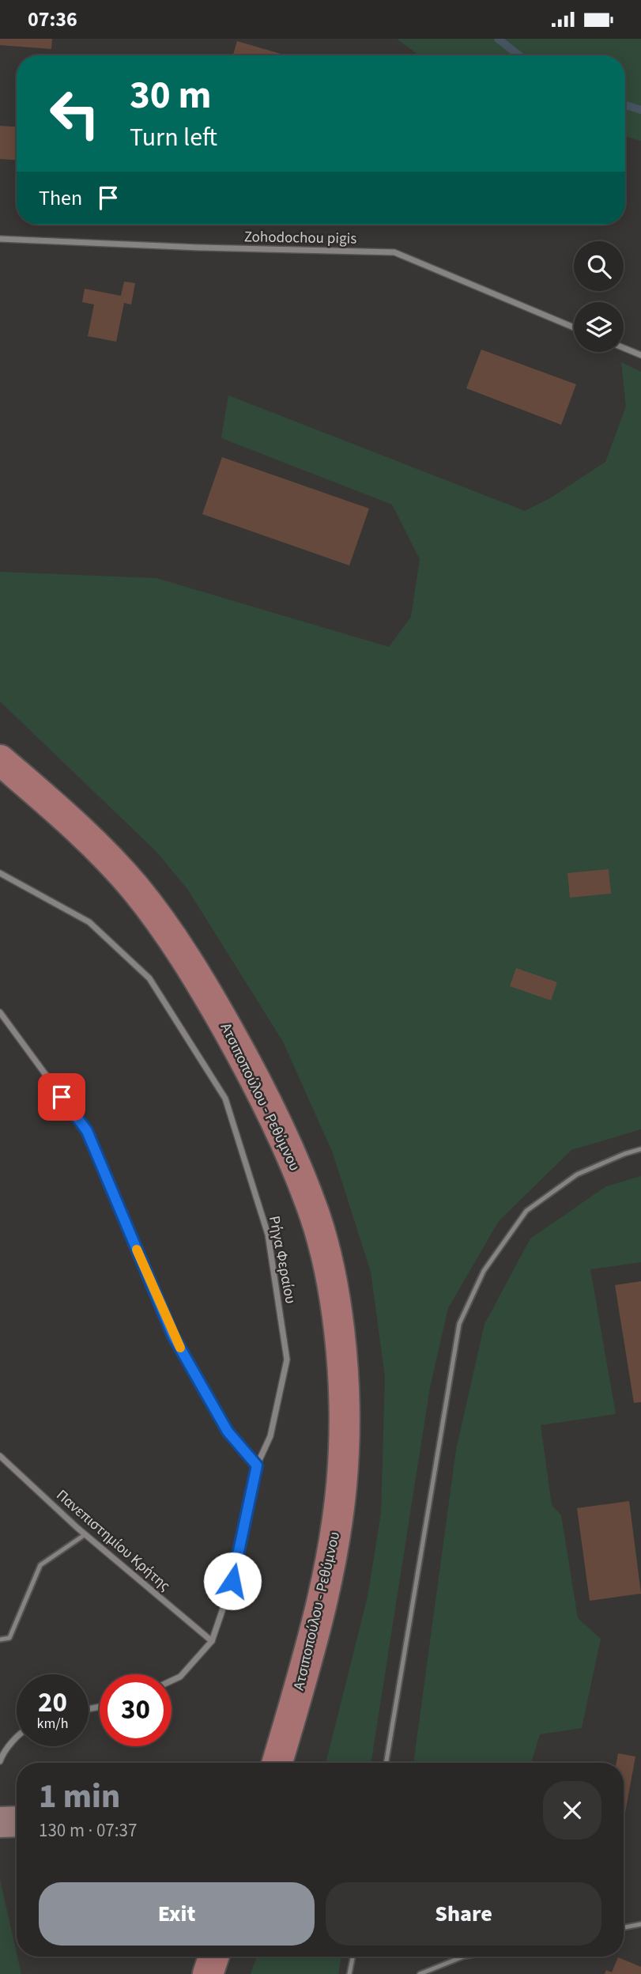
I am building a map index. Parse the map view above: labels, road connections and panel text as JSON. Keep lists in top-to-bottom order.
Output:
{
  "streets": {
    "main road": ["Ατσιποπούλου - Ρεθύμνου"],
    "street": ["Zohodochou pigis", "Ρήγα Φεραίου", "Πανεπιστημίου Κρήτης"]
  },
  "crossings": [
    ["Ρήγα Φεραίου", "Πανεπιστημίου Κρήτης"]
  ],
  "page": {
    "status": "07:36",
    "turn": ["30 m", "Turn left"],
    "then": "Then",
    "speed": "20 km/h",
    "limit": "30",
    "heading": ["1 min", "130 m · 07:37"],
    "buttons": ["Exit", "Share"]
  }
}
